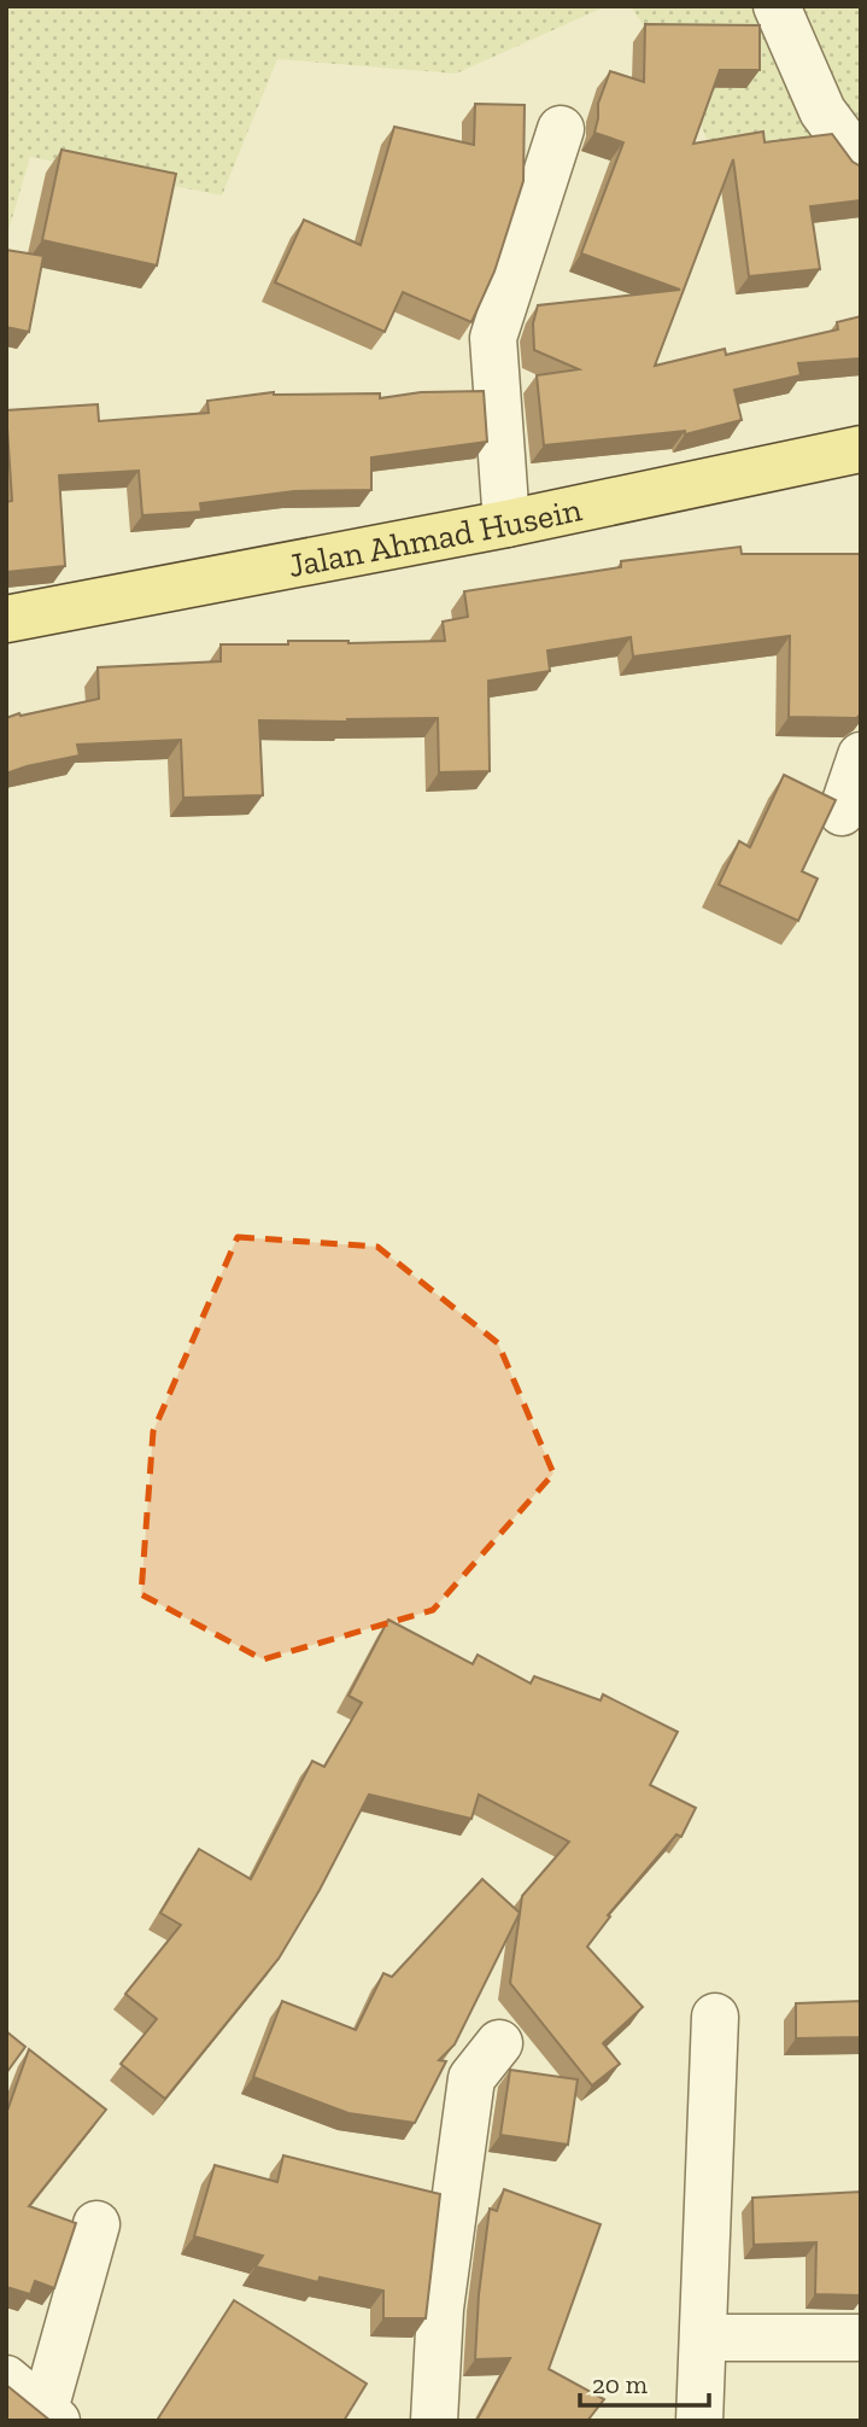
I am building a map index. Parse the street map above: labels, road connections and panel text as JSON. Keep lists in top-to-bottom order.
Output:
{
  "streets": {
    "main road": ["Jalan Ahmad Husein"]
  },
  "scale_bar": "20 m"
}
